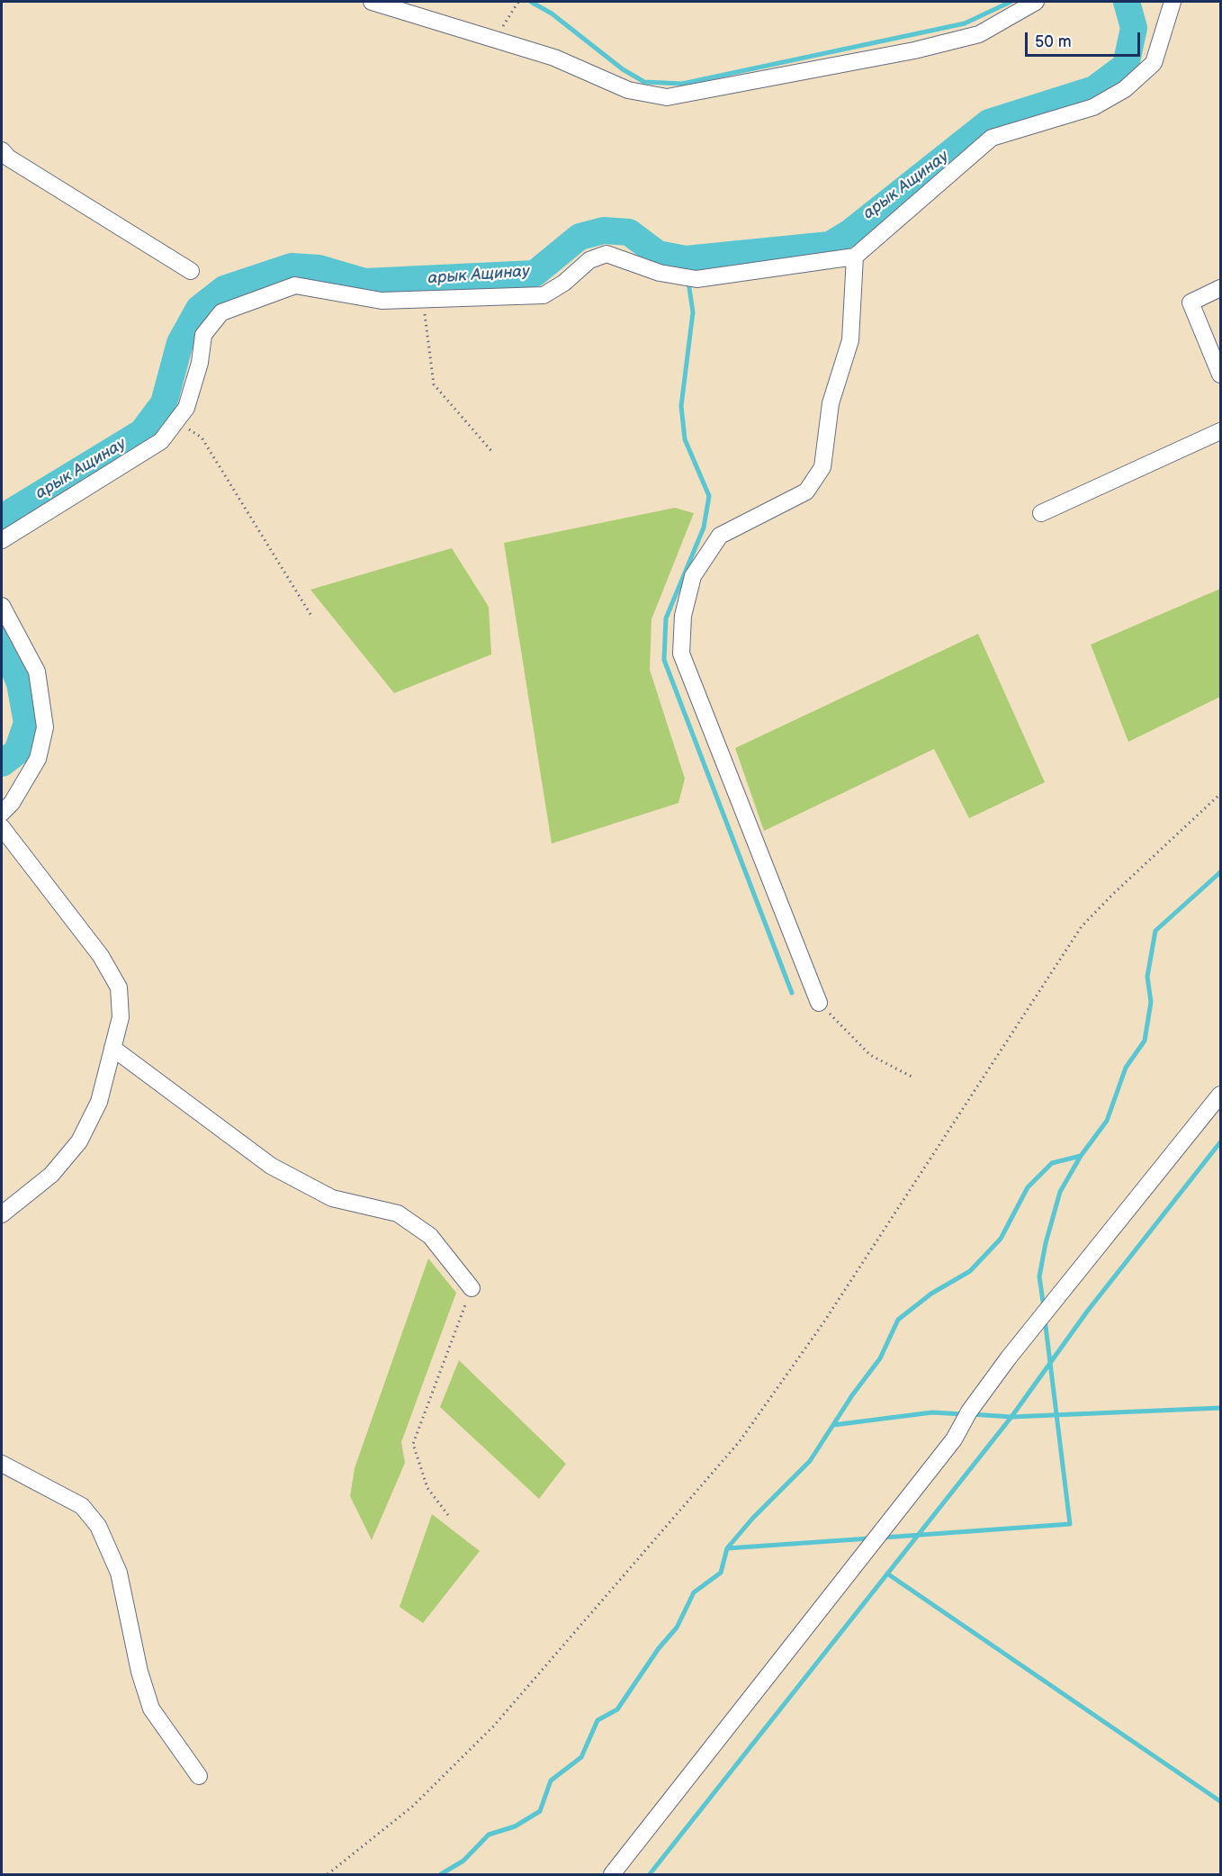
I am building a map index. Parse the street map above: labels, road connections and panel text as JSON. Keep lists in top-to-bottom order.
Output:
{
  "water": ["арык Ащинау"],
  "scale_bar": "50 m"
}
